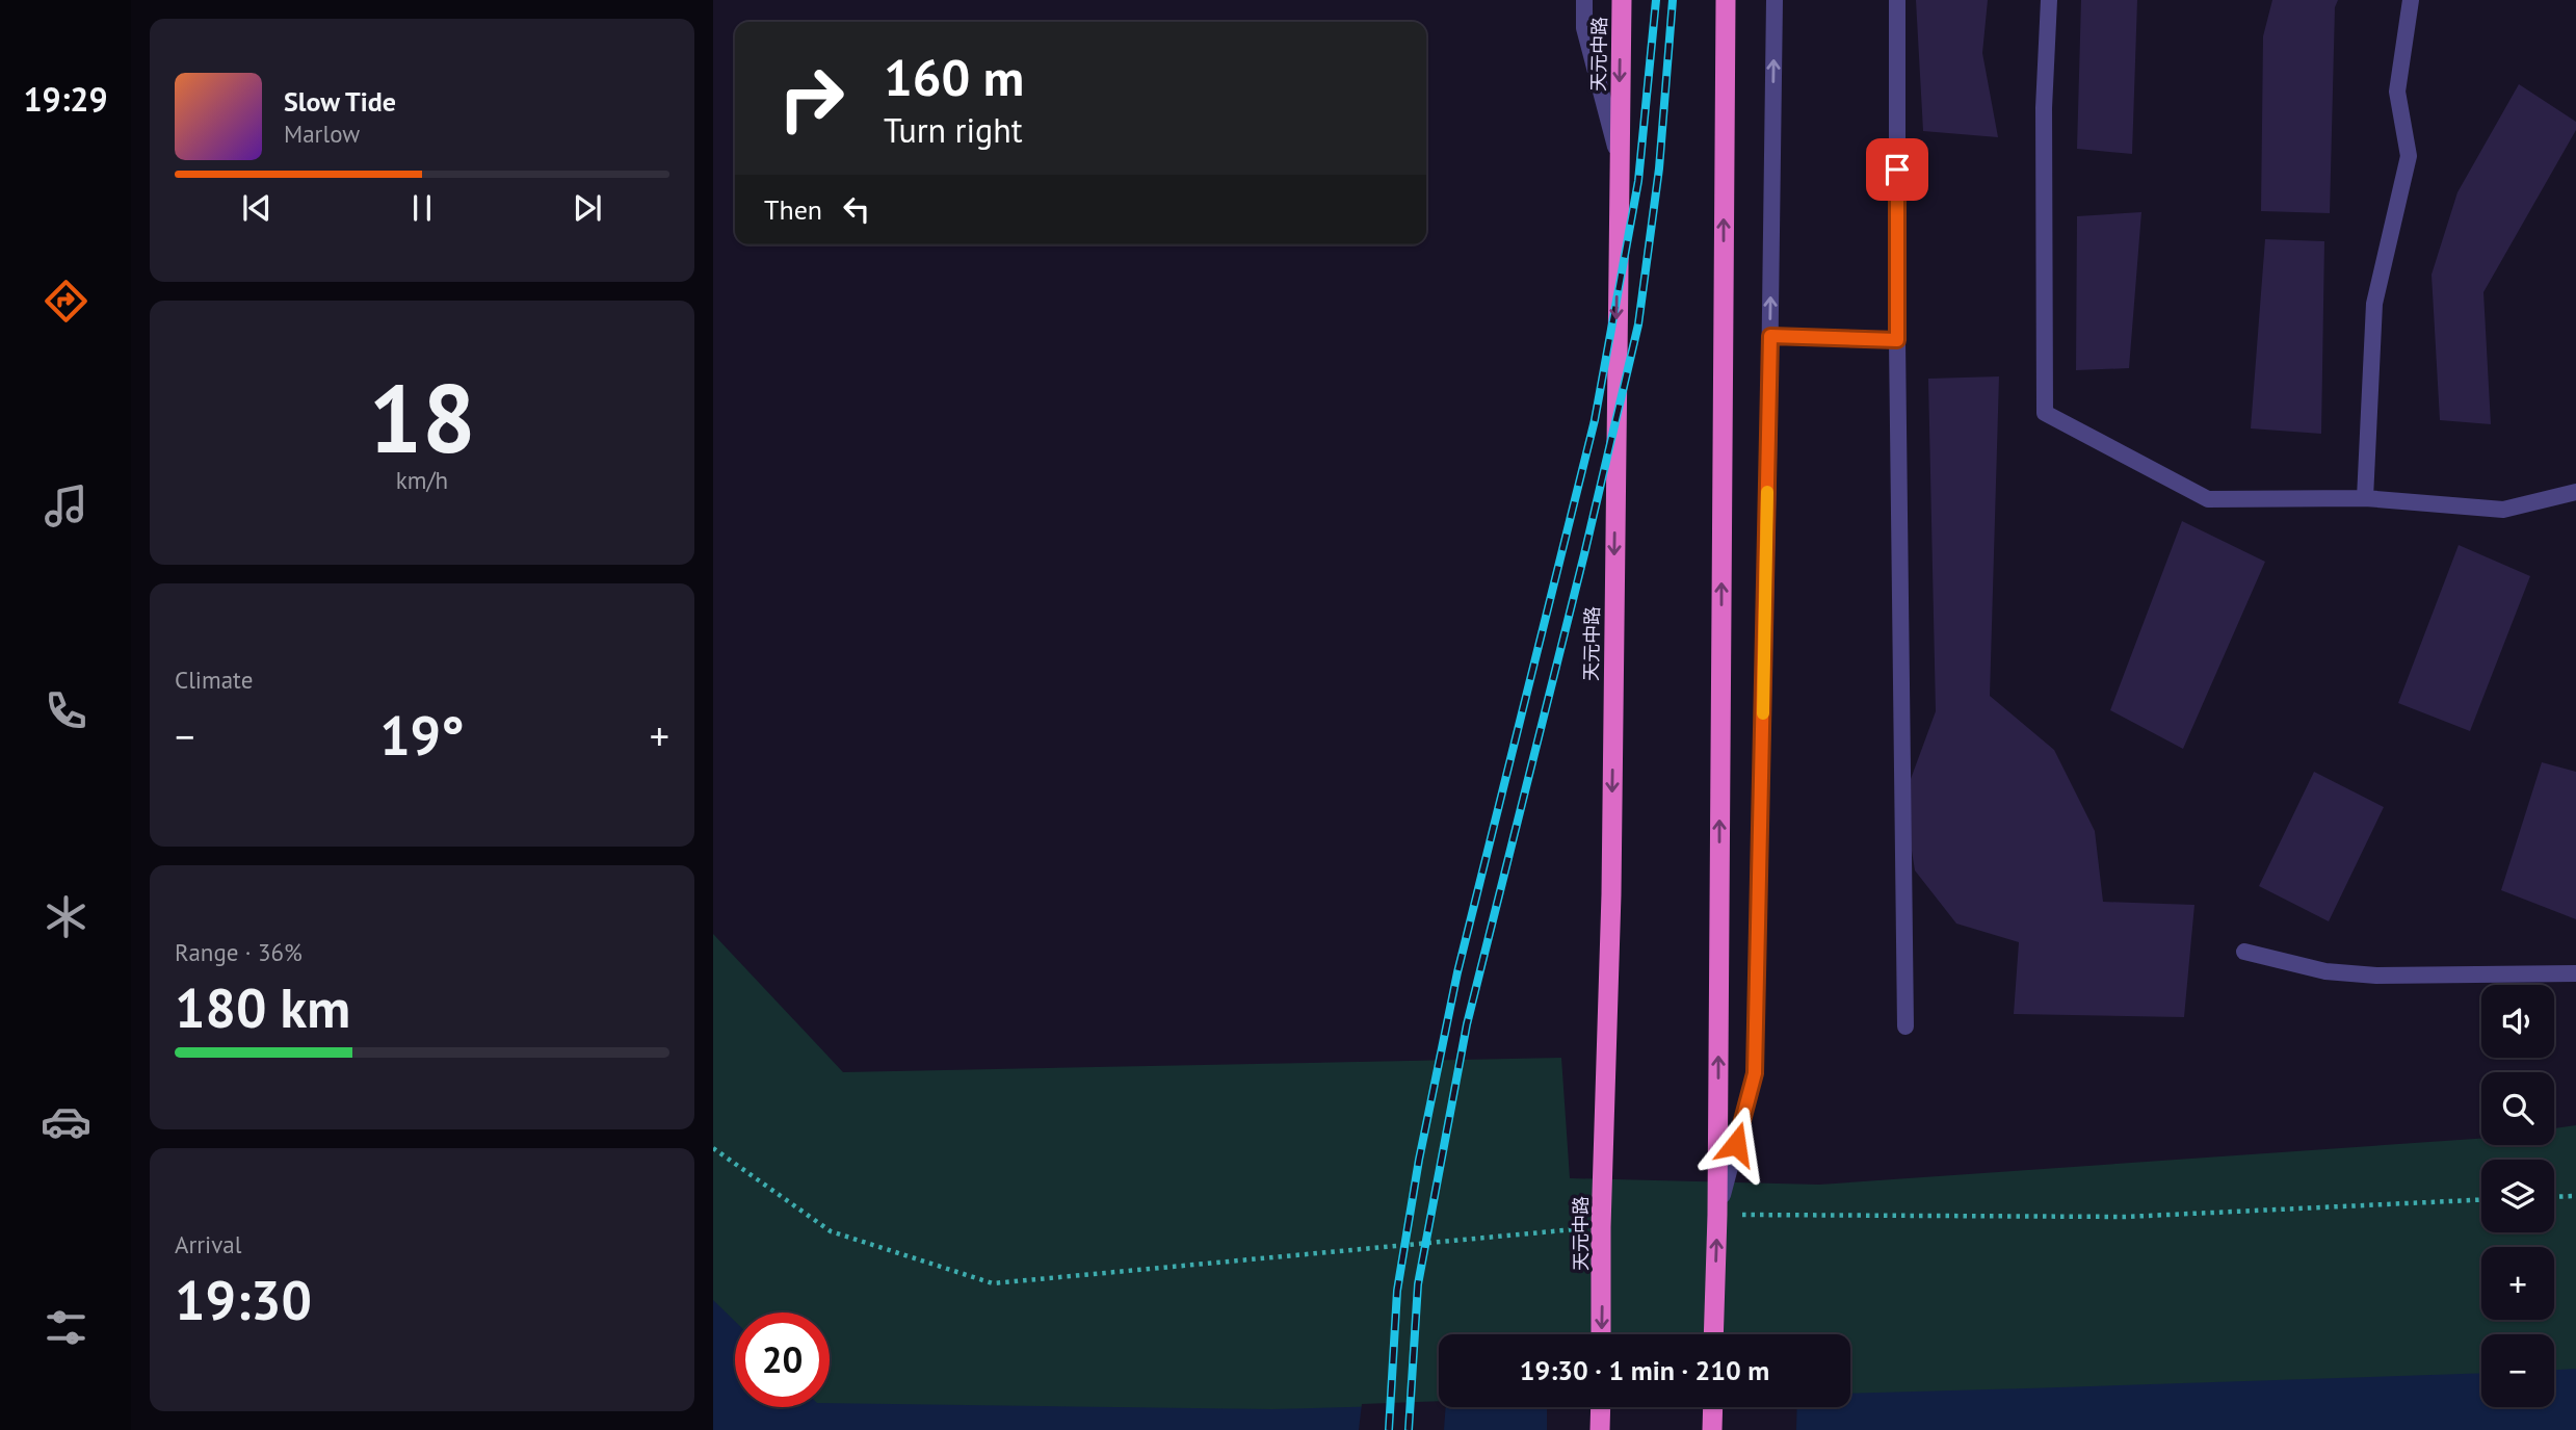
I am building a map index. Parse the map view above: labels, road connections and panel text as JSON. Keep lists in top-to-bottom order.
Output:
{
  "streets": {
    "highway": ["天元中路"]
  },
  "page": {
    "tabs": "19:29",
    "turn": ["160 m", "Turn right"],
    "song": ["Slow Tide", "Marlow"],
    "then": "Then",
    "tile": [
      ["18", "km/h"],
      "Climate",
      ["Range · 36%", "180 km"],
      ["Arrival", "19:30"]
    ],
    "heat": ["−", "19°", "+"],
    "map_buttons": ["+", "−"],
    "limit": "20",
    "trip": "19:30 · 1 min · 210 m"
  }
}
